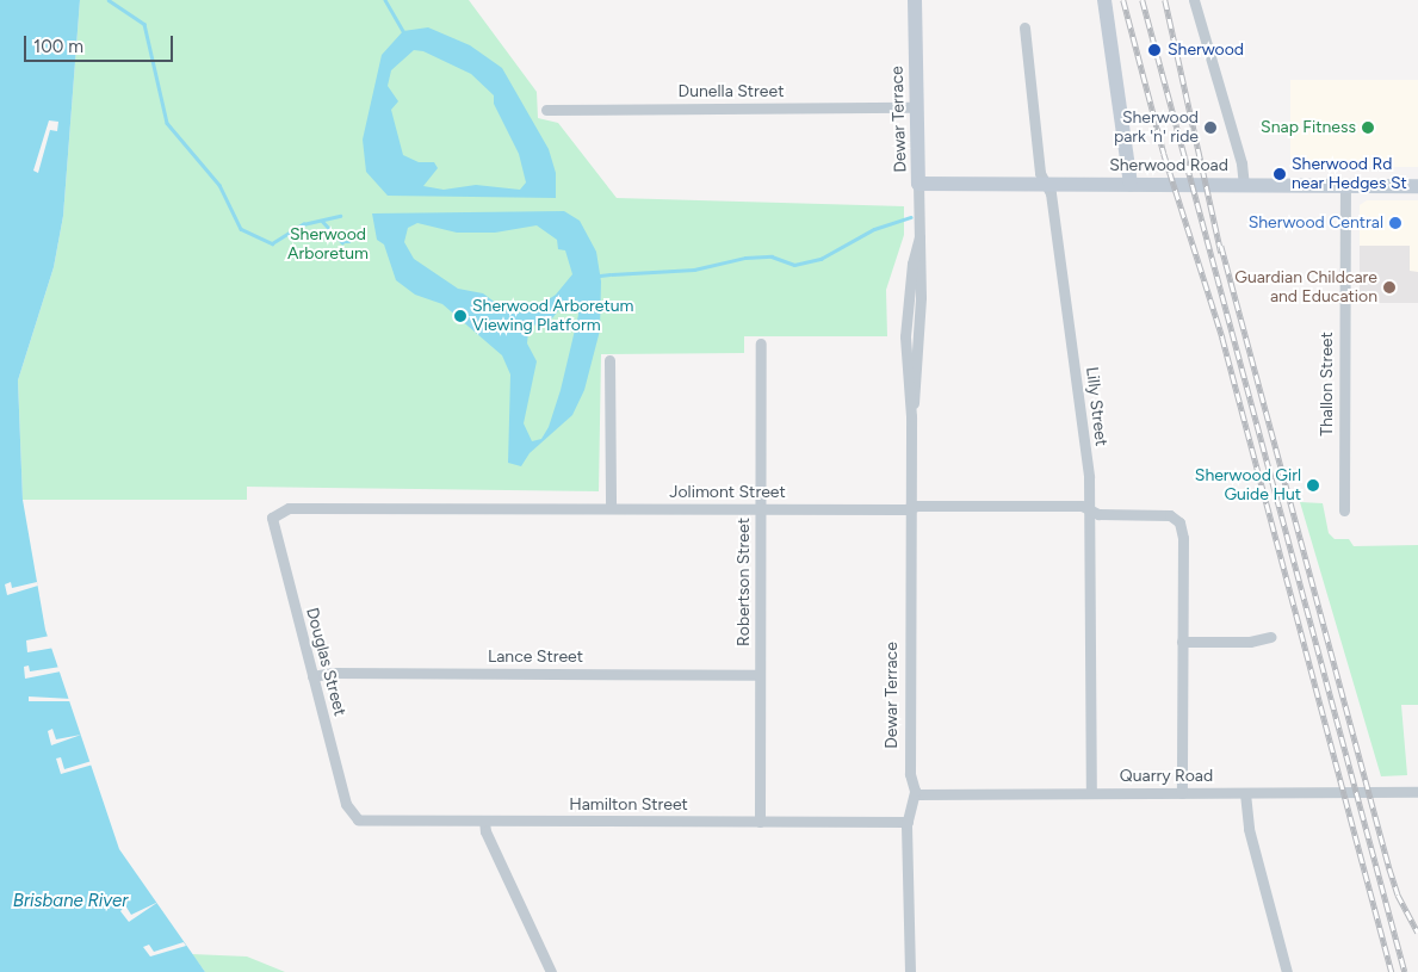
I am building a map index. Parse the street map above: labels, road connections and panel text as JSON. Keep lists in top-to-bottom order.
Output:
{
  "streets": {
    "street": [
      "Dunella Street",
      "Dewar Terrace",
      "Sherwood Road",
      "Thallon Street",
      "Lilly Street",
      "Jolimont Street",
      "Robertson Street",
      "Lance Street",
      "Douglas Street",
      "Quarry Road",
      "Hamilton Street"
    ]
  },
  "crossings": [
    ["Dunella Street", "Dewar Terrace"],
    ["Dewar Terrace", "Sherwood Road"],
    ["Dewar Terrace", "Jolimont Street"],
    ["Dewar Terrace", "Quarry Road"],
    ["Dewar Terrace", "Hamilton Street"],
    ["Sherwood Road", "Thallon Street"],
    ["Sherwood Road", "Lilly Street"],
    ["Lilly Street", "Jolimont Street"],
    ["Lilly Street", "Quarry Road"],
    ["Jolimont Street", "Robertson Street"],
    ["Jolimont Street", "Douglas Street"],
    ["Robertson Street", "Lance Street"],
    ["Robertson Street", "Hamilton Street"],
    ["Lance Street", "Douglas Street"],
    ["Douglas Street", "Hamilton Street"]
  ],
  "water": ["Brisbane River"],
  "parks": ["Sherwood Arboretum"],
  "places": [
    "Sherwood",
    "Sherwood park 'n' ride",
    "Snap Fitness",
    "Sherwood Rd near Hedges St",
    "Sherwood Central",
    "Guardian Childcare and Education",
    "Sherwood Arboretum Viewing Platform",
    "Sherwood Girl Guide Hut"
  ],
  "scale_bar": "100 m"
}
